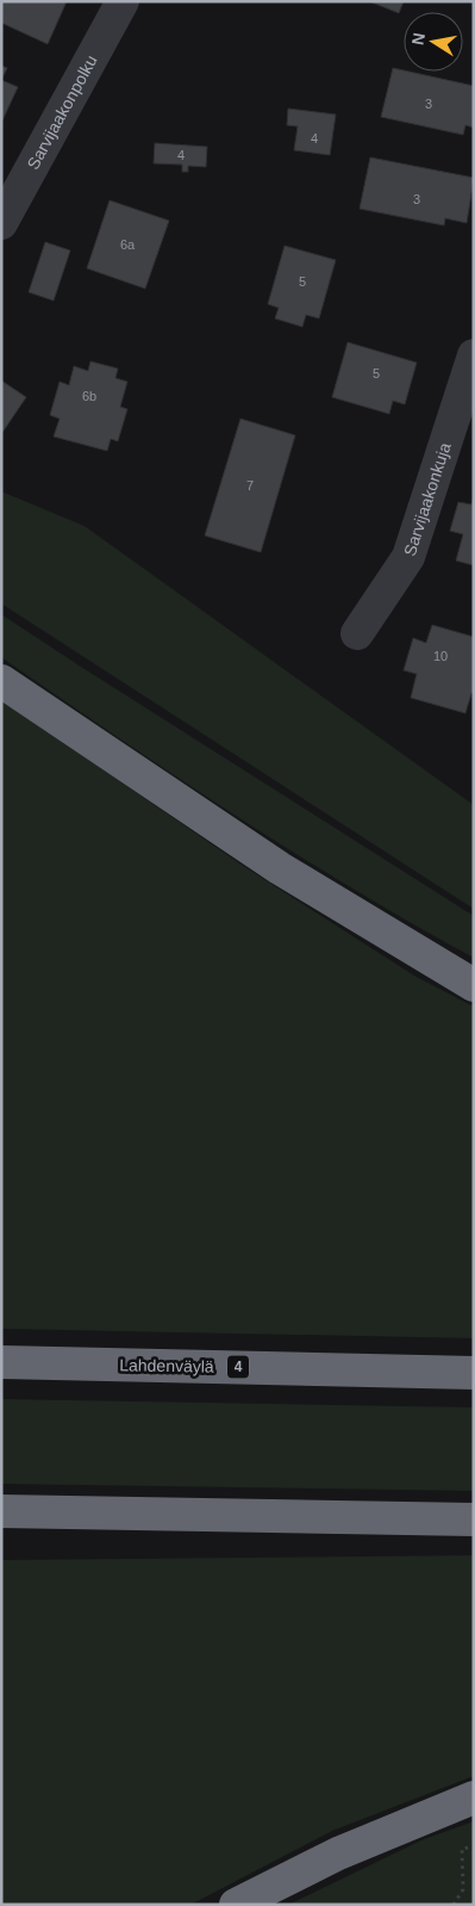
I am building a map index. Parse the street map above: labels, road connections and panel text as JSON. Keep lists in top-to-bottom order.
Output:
{
  "streets": {
    "highway": ["Lahdenväylä", "4"],
    "street": ["Sarvijaakonpolku", "Sarvijaakonkuja"]
  },
  "house_numbers": [
    "3",
    "4",
    "4",
    "3",
    "6a",
    "5",
    "5",
    "6b",
    "7",
    "10"
  ],
  "north": "left"
}
